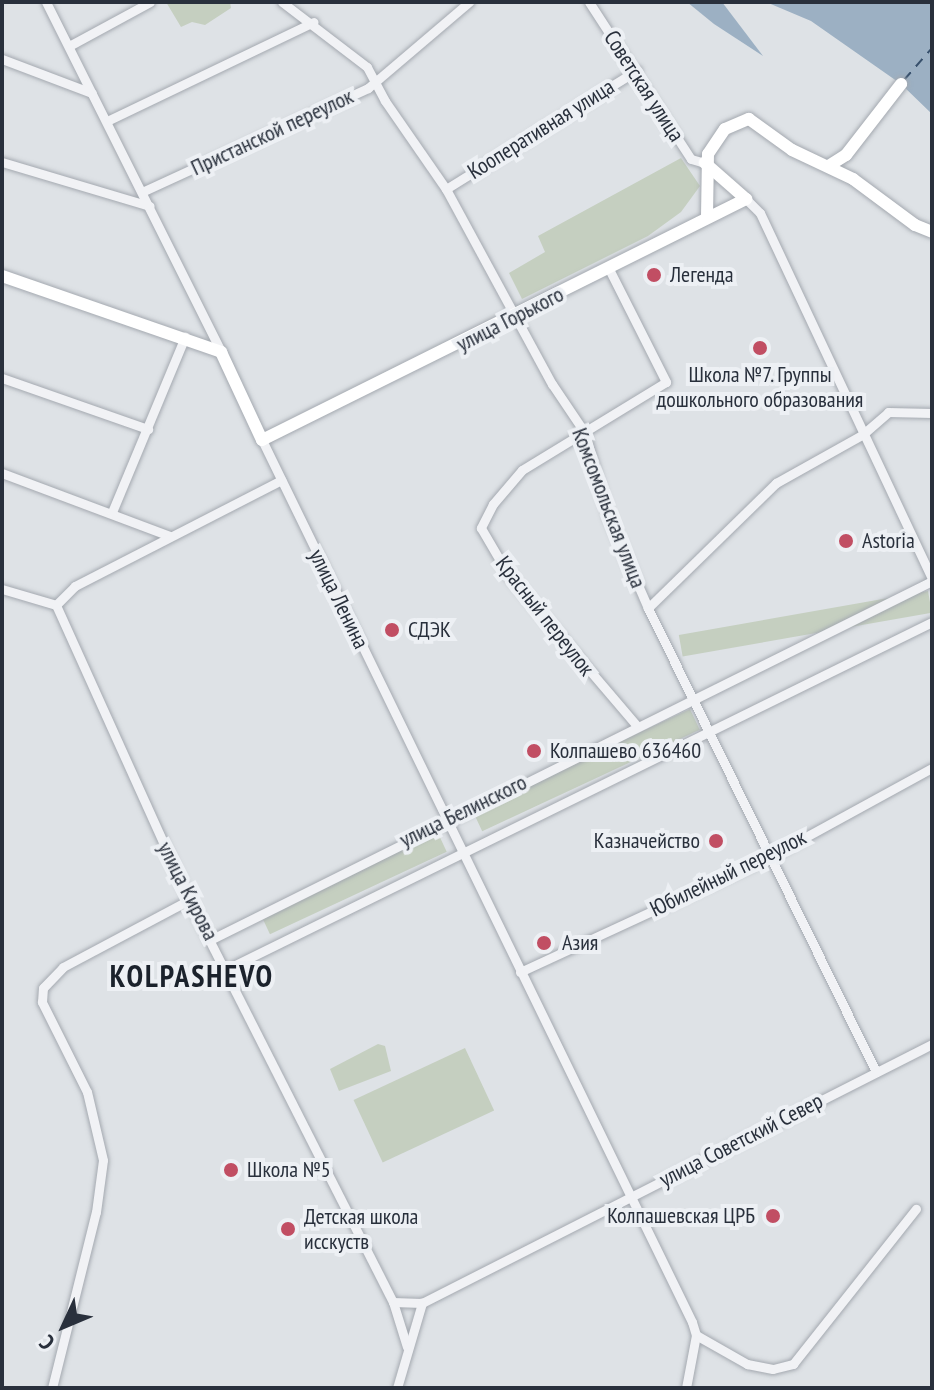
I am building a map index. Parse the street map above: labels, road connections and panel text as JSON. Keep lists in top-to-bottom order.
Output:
{
  "streets": {
    "main road": ["улица Горького", "улица Ленина"],
    "street": [
      "Советская улица",
      "Кооперативная улица",
      "Пристанской переулок",
      "Комсомольская улица",
      "Красный переулок",
      "улица Белинского",
      "Юбилейный переулок",
      "улица Кирова",
      "улица Советский Север"
    ]
  },
  "crossings": [
    ["Советская улица", "Кооперативная улица"],
    ["Кооперативная улица", "Комсомольская улица"],
    ["Пристанской переулок", "Комсомольская улица"],
    ["Пристанской переулок", "улица Ленина"],
    ["улица Горького", "Комсомольская улица"],
    ["улица Горького", "улица Ленина"],
    ["улица Горького", "Красный переулок"],
    ["Комсомольская улица", "Красный переулок"],
    ["Комсомольская улица", "улица Белинского"],
    ["Комсомольская улица", "Юбилейный переулок"],
    ["Комсомольская улица", "улица Советский Север"],
    ["улица Ленина", "улица Белинского"],
    ["улица Ленина", "Юбилейный переулок"],
    ["улица Ленина", "улица Советский Север"],
    ["Красный переулок", "улица Белинского"],
    ["улица Белинского", "улица Кирова"]
  ],
  "districts": ["KOLPASHEVO"],
  "places": [
    "Легенда",
    "Школа №7. Группы дошкольного образования",
    "Astoria",
    "СДЭК",
    "Колпашево 636460",
    "Казначейство",
    "Азия",
    "Школа №5",
    "Колпашевская ЦРБ",
    "Детская школа исскуств"
  ],
  "north": "bottom left"
}
